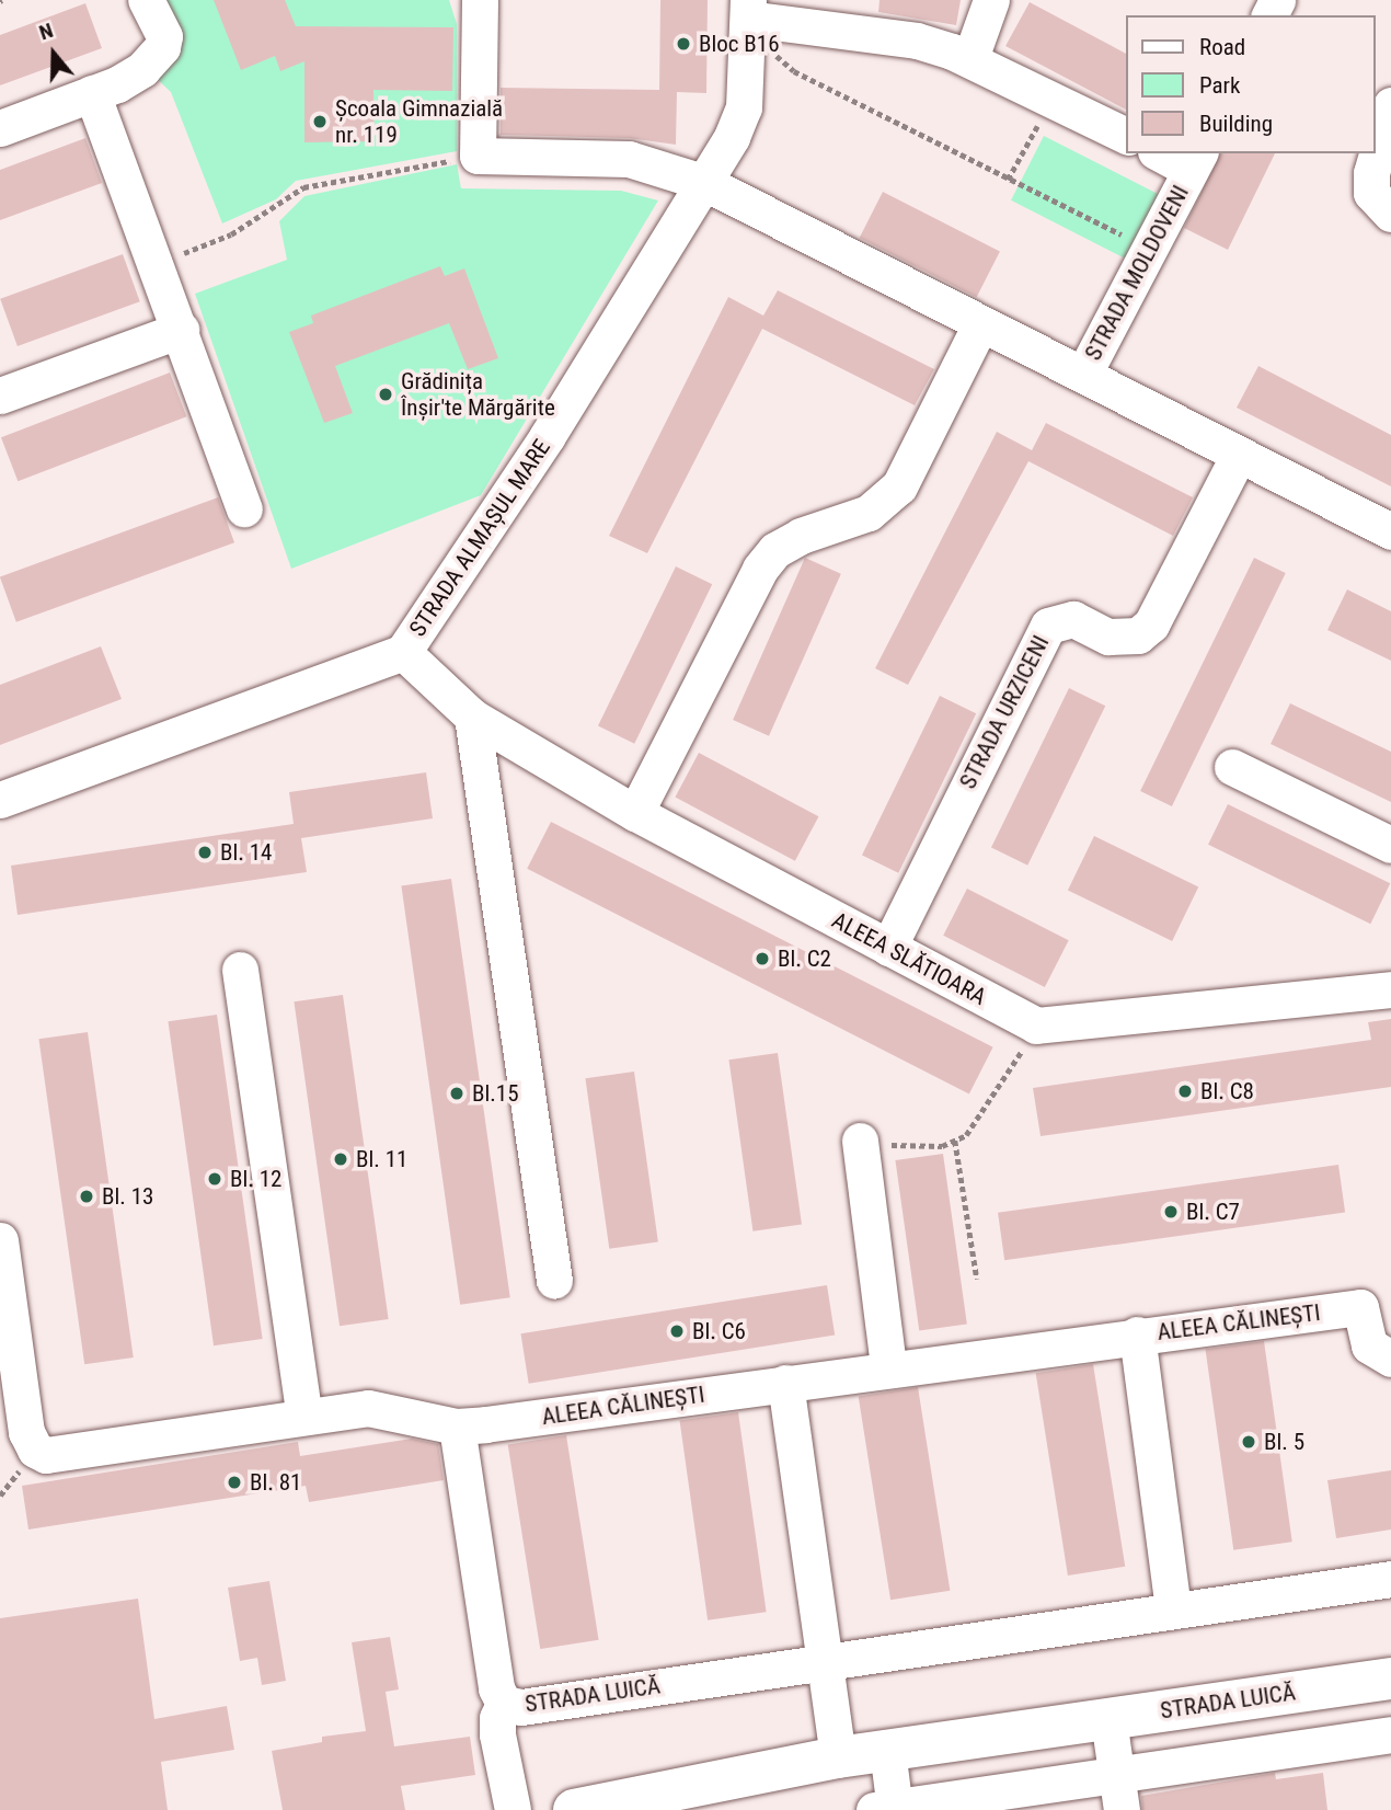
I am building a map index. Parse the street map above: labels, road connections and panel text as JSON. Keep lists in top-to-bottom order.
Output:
{
  "streets": {
    "main road": ["STRADA LUICĂ"],
    "street": [
      "STRADA MOLDOVENI",
      "STRADA ALMAȘUL MARE",
      "STRADA URZICENI",
      "ALEEA SLĂTIOARA",
      "ALEEA CĂLINEȘTI"
    ]
  },
  "crossings": [
    ["STRADA ALMAȘUL MARE", "ALEEA SLĂTIOARA"],
    ["STRADA URZICENI", "ALEEA SLĂTIOARA"],
    ["ALEEA CĂLINEȘTI", "STRADA LUICĂ"]
  ],
  "places": [
    "Bloc B16",
    "Școala Gimnazială nr. 119",
    "Grădinița Înșir'te Mărgărite",
    "Bl. 14",
    "Bl. C2",
    "Bl. C8",
    "Bl.15",
    "Bl. 11",
    "Bl. 12",
    "Bl. 13",
    "Bl. C7",
    "Bl. C6",
    "Bl. 5",
    "Bl. 81"
  ],
  "legend": ["Road", "Park", "Building"],
  "north": "top"
}
